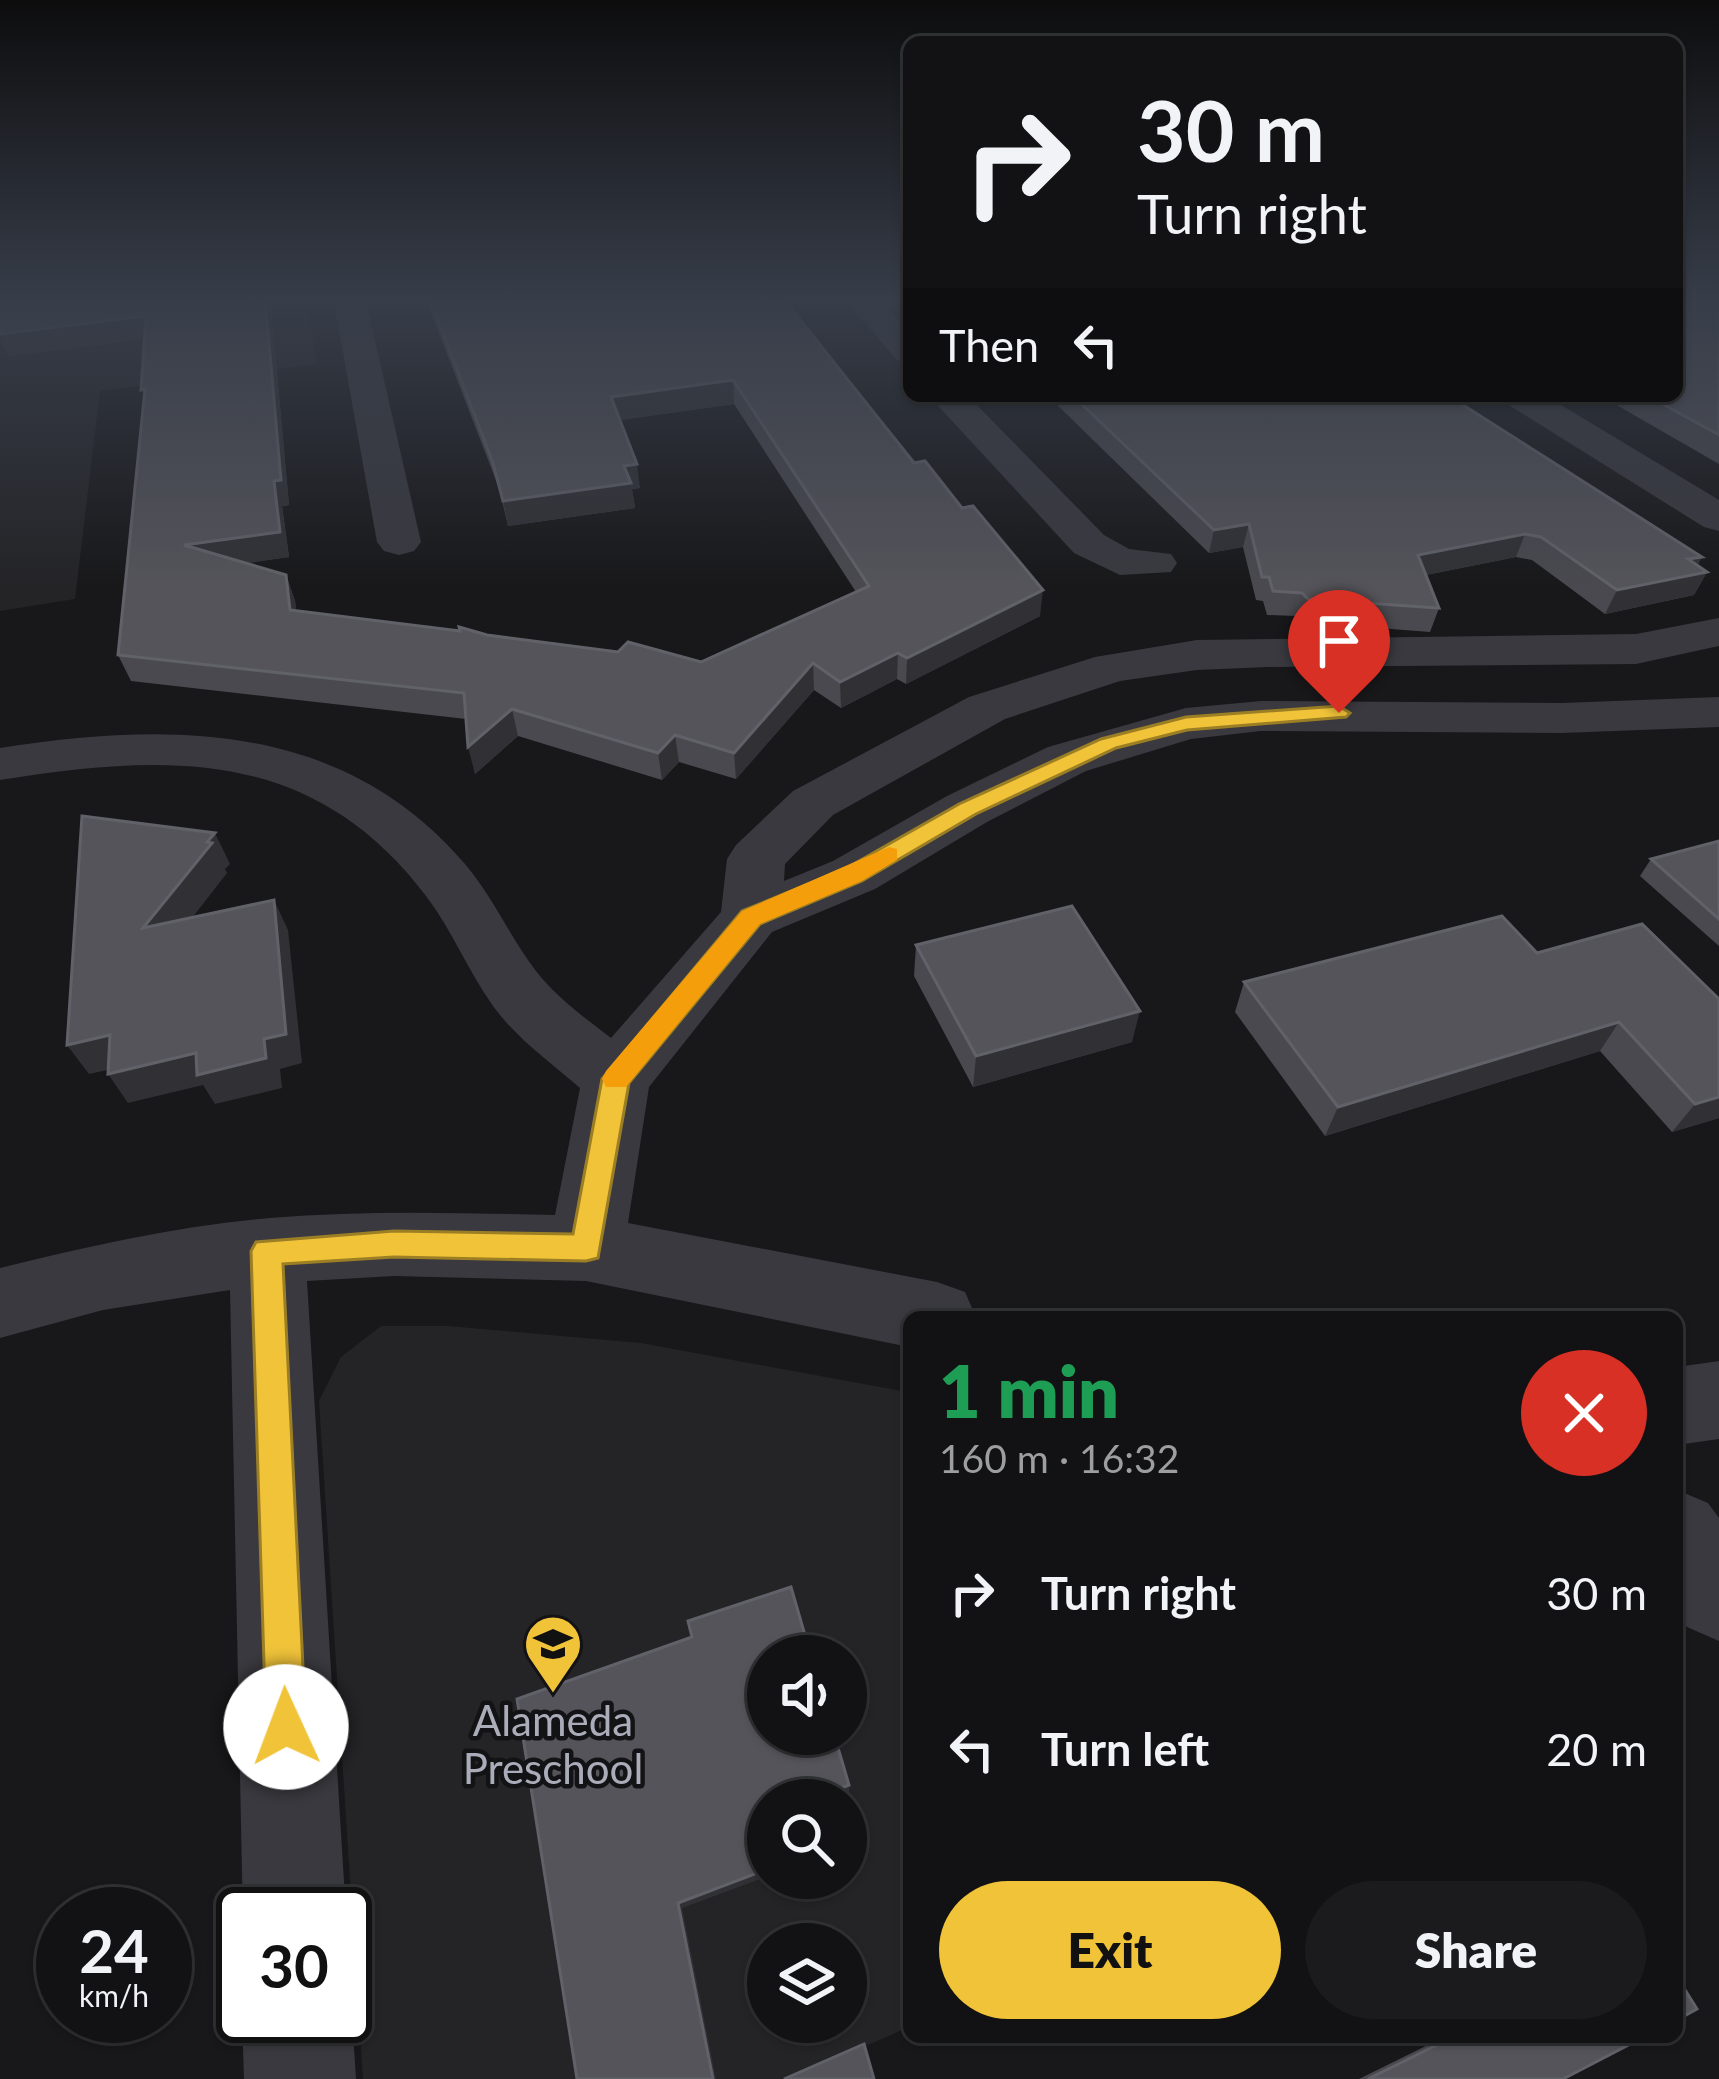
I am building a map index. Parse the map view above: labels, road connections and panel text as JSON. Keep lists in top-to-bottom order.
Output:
{
  "places": {
    "school or university": ["Alameda Preschool"]
  },
  "page": {
    "turn": ["30 m", "Turn right"],
    "then": "Then",
    "heading": ["1 min", "160 m · 16:32"],
    "list": [
      {
        "name": "Turn right",
        "value": "30 m"
      },
      {
        "name": "Turn left",
        "value": "20 m"
      }
    ],
    "buttons": ["Exit", "Share"],
    "speed": "24 km/h",
    "limit": "30"
  }
}
